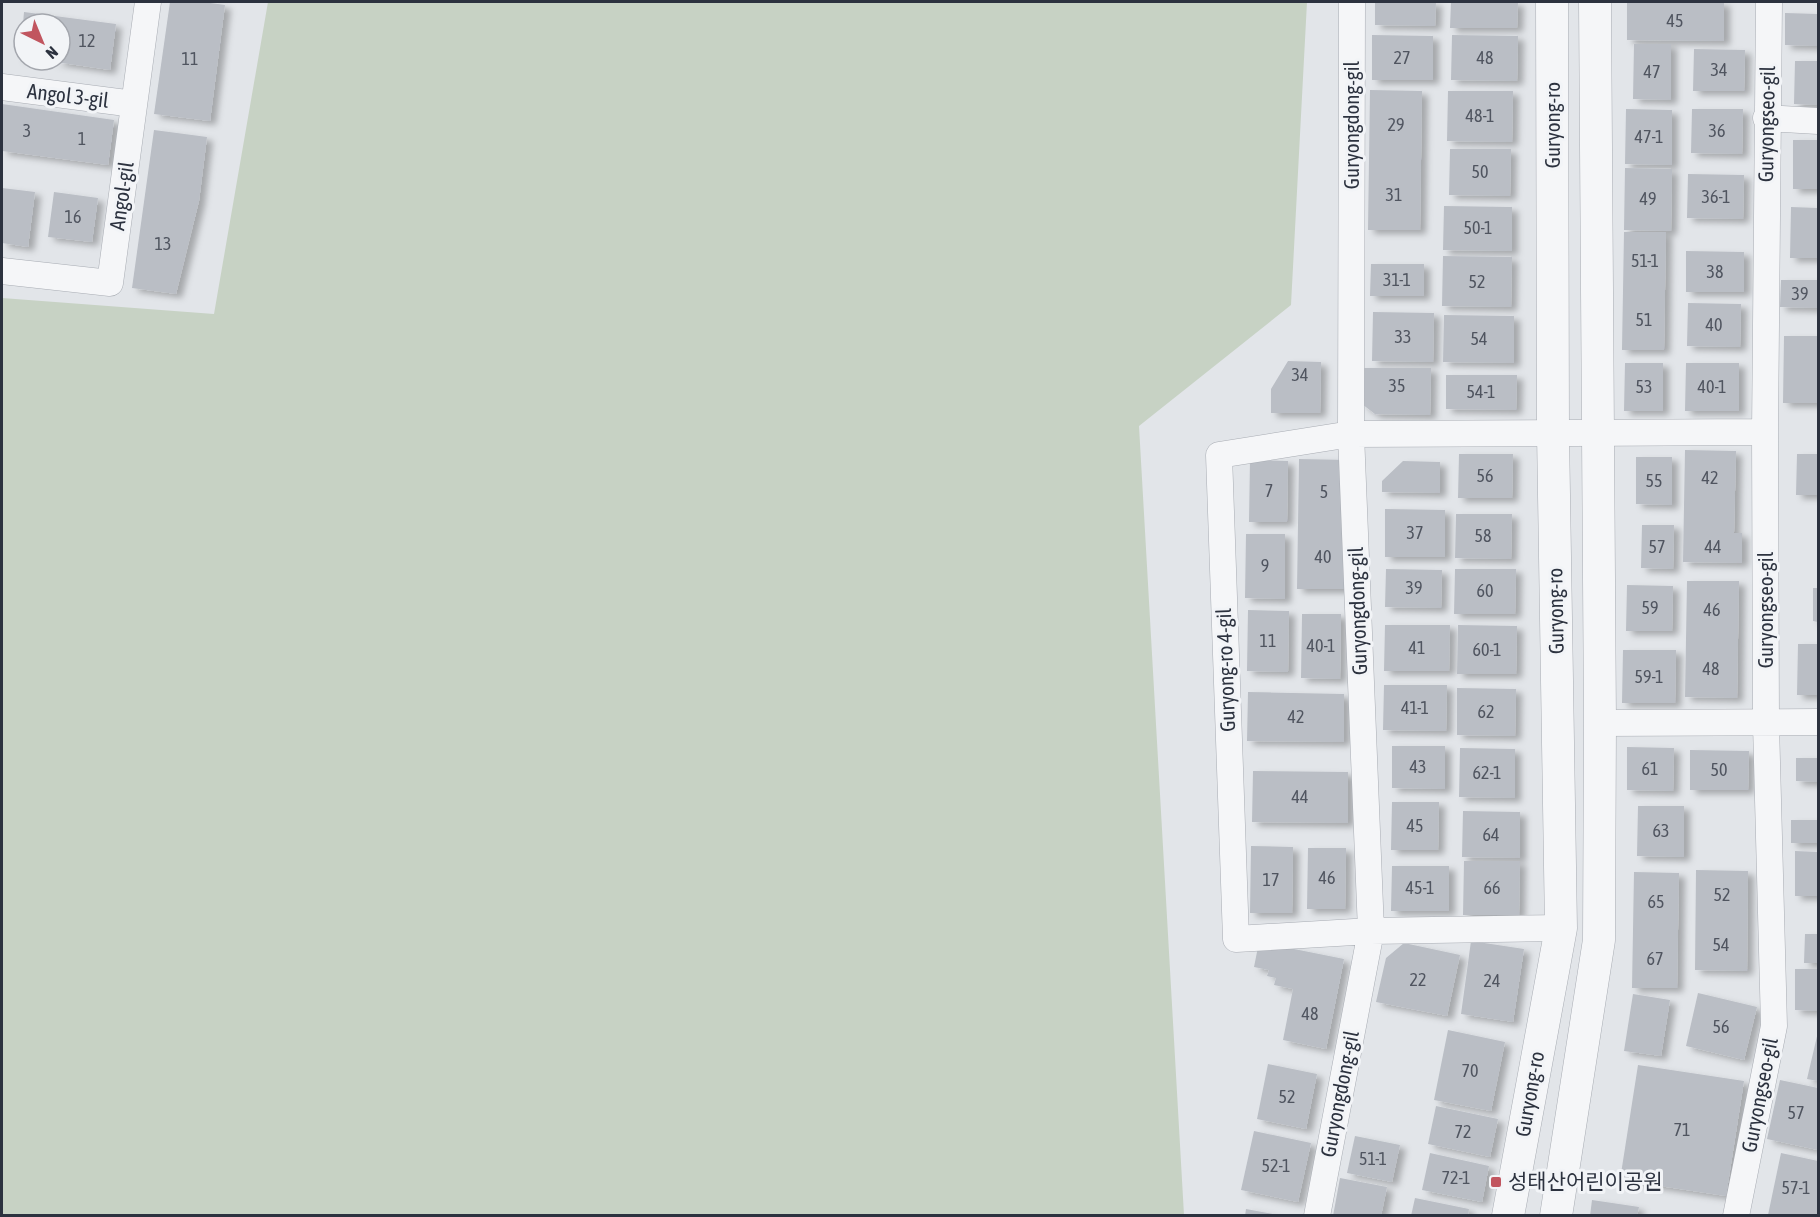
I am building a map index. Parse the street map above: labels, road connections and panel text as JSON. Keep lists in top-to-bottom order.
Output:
{
  "streets": {
    "street": [
      "Angol 3-gil",
      "Guryongseo-gil",
      "Guryongdong-gil",
      "Guryong-ro",
      "Angol-gil",
      "Guryong-ro 4-gil"
    ]
  },
  "crossings": [
    ["Angol 3-gil", "Angol-gil"],
    ["Guryongseo-gil", "Guryong-ro 4-gil"],
    ["Guryongdong-gil", "Guryong-ro 4-gil"],
    ["Guryong-ro", "Guryong-ro 4-gil"]
  ],
  "places": {
    "transit": ["성태산어린이공원"]
  },
  "house_numbers": [
    "45",
    "12",
    "27",
    "48",
    "11",
    "34",
    "47",
    "48-1",
    "29",
    "3",
    "36",
    "47-1",
    "1",
    "50",
    "31",
    "36-1",
    "49",
    "16",
    "50-1",
    "13",
    "51-1",
    "38",
    "31-1",
    "52",
    "39",
    "51",
    "40",
    "33",
    "54",
    "34",
    "35",
    "53",
    "40-1",
    "54-1",
    "56",
    "42",
    "55",
    "7",
    "5",
    "37",
    "58",
    "57",
    "44",
    "40",
    "9",
    "39",
    "60",
    "59",
    "46",
    "11",
    "40-1",
    "41",
    "60-1",
    "48",
    "59-1",
    "41-1",
    "62",
    "42",
    "43",
    "61",
    "50",
    "62-1",
    "44",
    "45",
    "63",
    "64",
    "46",
    "17",
    "45-1",
    "66",
    "52",
    "65",
    "54",
    "67",
    "22",
    "24",
    "48",
    "56",
    "70",
    "52",
    "57",
    "71",
    "72",
    "51-1",
    "52-1",
    "72-1",
    "57-1"
  ],
  "north": "bottom right"
}
